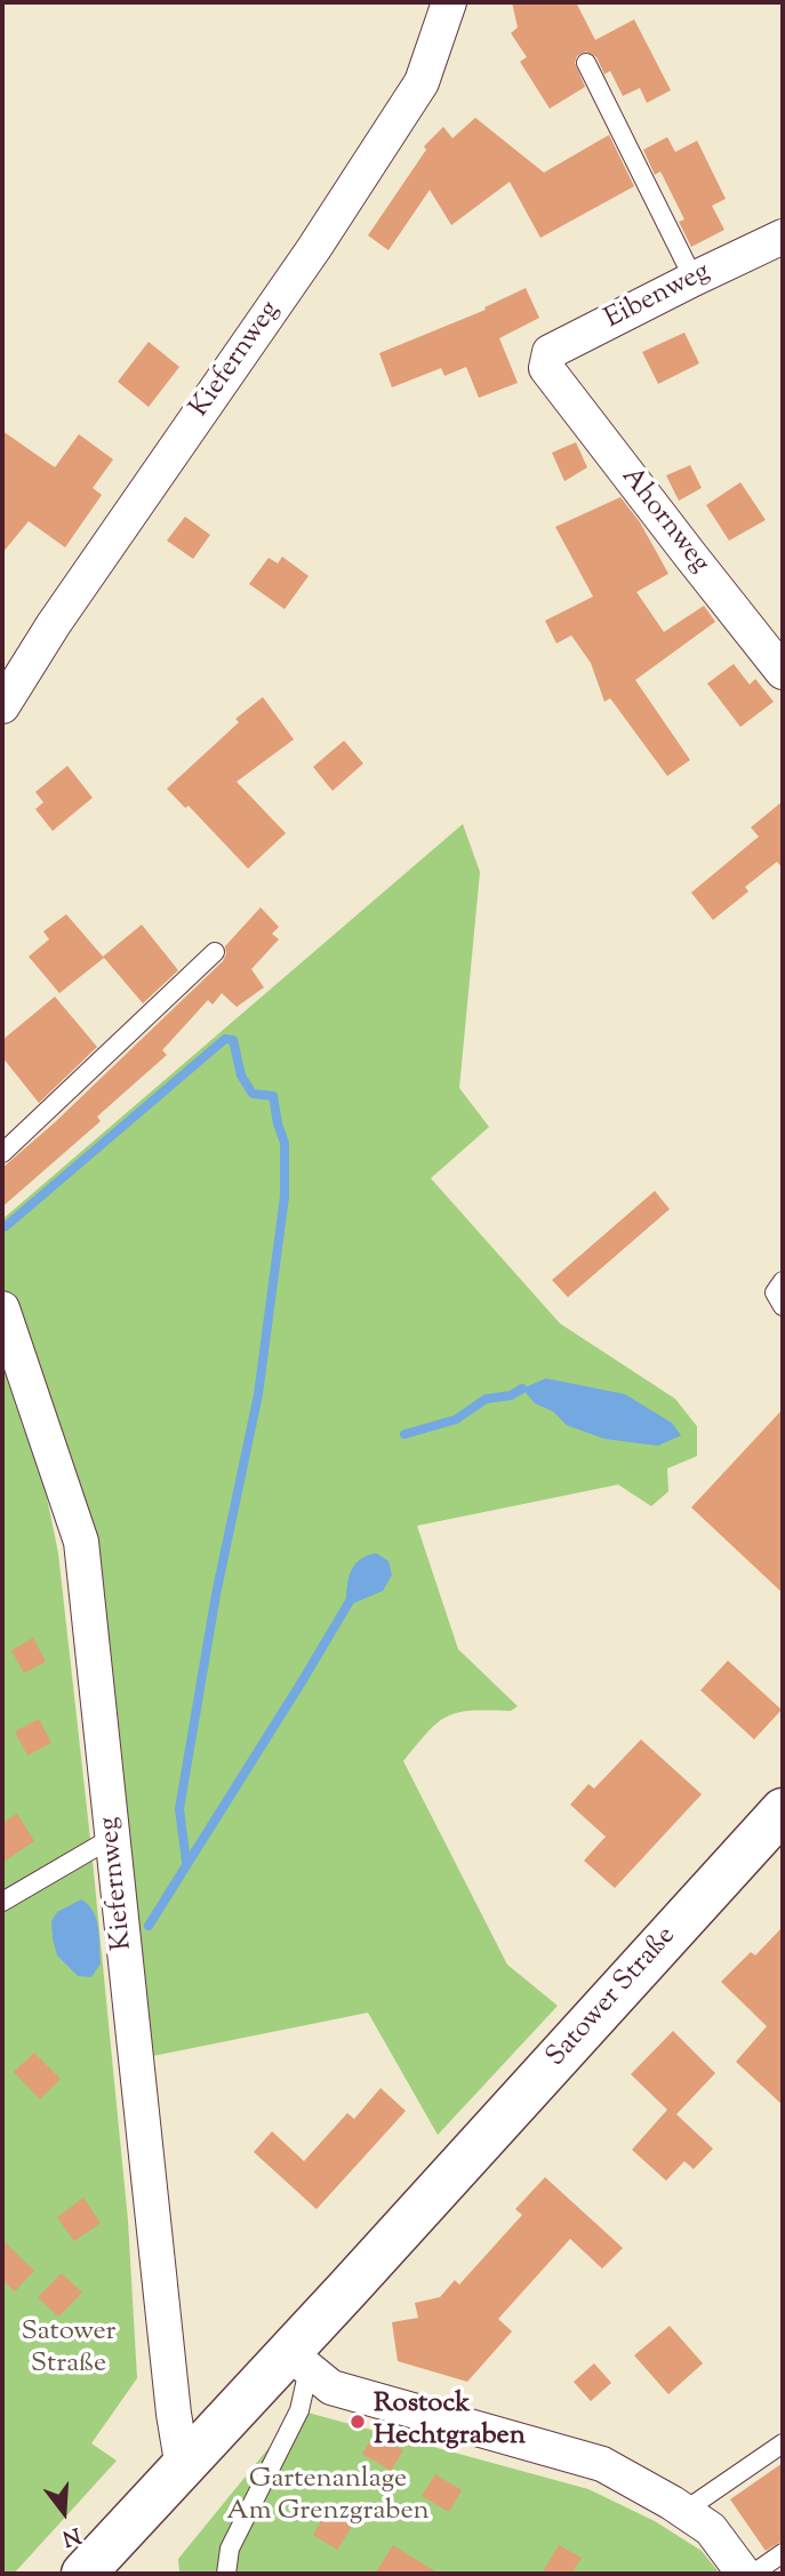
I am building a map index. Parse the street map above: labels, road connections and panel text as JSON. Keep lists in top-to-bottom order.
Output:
{
  "streets": {
    "main road": ["Satower Straße"],
    "street": ["Eibenweg", "Kiefernweg", "Ahornweg"]
  },
  "crossings": [
    ["Eibenweg", "Ahornweg"],
    ["Kiefernweg", "Satower Straße"]
  ],
  "parks": ["Satower Straße", "Gartenanlage Am Grenzgraben"],
  "places": ["Rostock Hechtgraben"],
  "north": "bottom"
}
